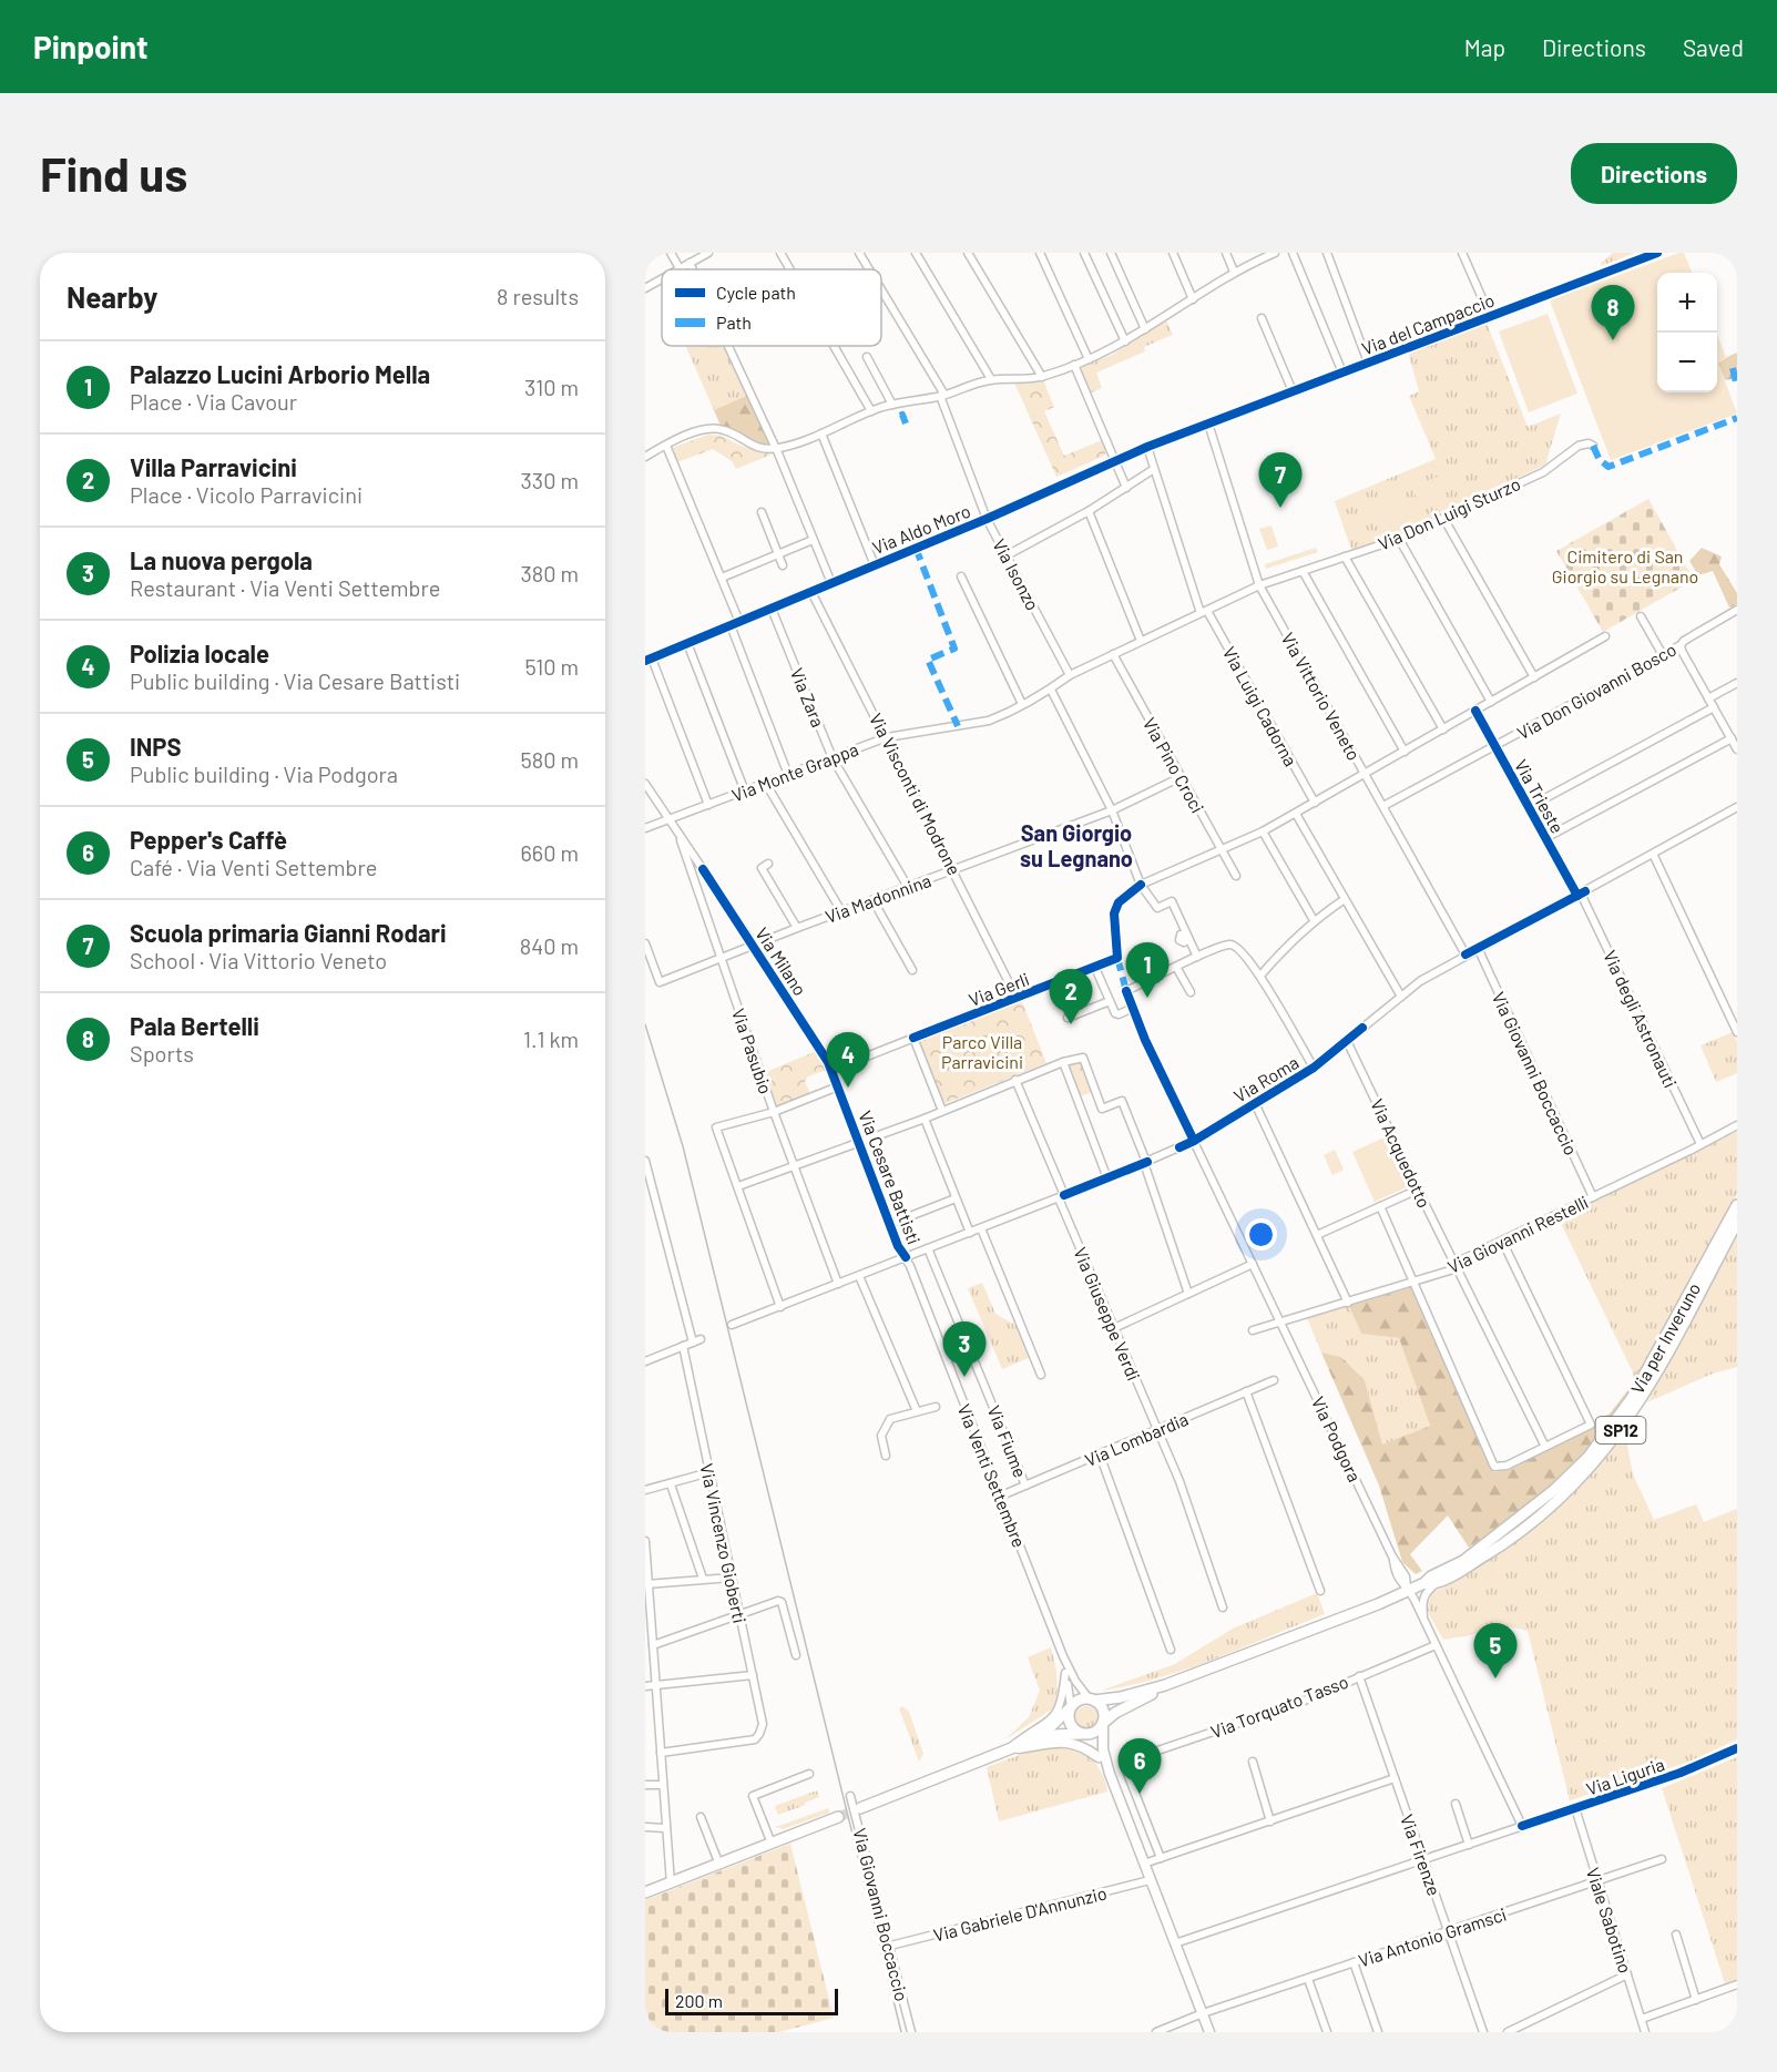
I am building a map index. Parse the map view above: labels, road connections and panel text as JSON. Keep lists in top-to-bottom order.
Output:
{
  "streets": {
    "main road": ["Via per Inveruno", "SP12"],
    "street": [
      "Via del Campaccio",
      "Via Don Luigi Sturzo",
      "Via Aldo Moro",
      "Via Isonzo",
      "Via Don Giovanni Bosco",
      "Via Vittorio Veneto",
      "Via Zara",
      "Via Luigi Cadorna",
      "Via Pino Croci",
      "Via Monte Grappa",
      "Via Visconti di Modrone",
      "Via Trieste",
      "Via Madonnina",
      "Via Milano",
      "Via Gerli",
      "Via degli Astronauti",
      "Via Pasubio",
      "Via Giovanni Boccaccio",
      "Via Roma",
      "Via Acquedotto",
      "Via Cesare Battisti",
      "Via Giovanni Restelli",
      "Via Giuseppe Verdi",
      "Via Lombardia",
      "Via Podgora",
      "Via Fiume",
      "Via Venti Settembre",
      "Via Vincenzo Gioberti",
      "Via Torquato Tasso",
      "Via Liguria",
      "Via Firenze",
      "Via Gabriele D'Annunzio",
      "Viale Sabotino",
      "Via Antonio Gramsci"
    ]
  },
  "crossings": [
    ["Via del Campaccio", "Via Aldo Moro"],
    ["Via del Campaccio", "Via Vittorio Veneto"],
    ["Via Don Luigi Sturzo", "Via Vittorio Veneto"],
    ["Via Don Luigi Sturzo", "Via Monte Grappa"],
    ["Via Aldo Moro", "Via Isonzo"],
    ["Via Aldo Moro", "Via Vittorio Veneto"],
    ["Via Aldo Moro", "Via Zara"],
    ["Via Aldo Moro", "Via Luigi Cadorna"],
    ["Via Aldo Moro", "Via Visconti di Modrone"],
    ["Via Isonzo", "Via Monte Grappa"],
    ["Via Don Giovanni Bosco", "Via Vittorio Veneto"],
    ["Via Don Giovanni Bosco", "Via Trieste"],
    ["Via Vittorio Veneto", "Via Monte Grappa"],
    ["Via Vittorio Veneto", "Via Roma"],
    ["Via Zara", "Via Monte Grappa"],
    ["Via Zara", "Via Madonnina"],
    ["Via Luigi Cadorna", "Via Monte Grappa"],
    ["Via Pino Croci", "Via Monte Grappa"],
    ["Via Pino Croci", "Via Madonnina"],
    ["Via Monte Grappa", "Via Visconti di Modrone"],
    ["Via Monte Grappa", "Via Milano"],
    ["Via Monte Grappa", "Via Pasubio"],
    ["Via Visconti di Modrone", "Via Madonnina"],
    ["Via Visconti di Modrone", "Via Gerli"],
    ["Via Trieste", "Via degli Astronauti"],
    ["Via Trieste", "Via Roma"],
    ["Via Madonnina", "Via Milano"],
    ["Via Madonnina", "Via Pasubio"],
    ["Via Milano", "Via Gerli"],
    ["Via Milano", "Via Pasubio"],
    ["Via Milano", "Via Cesare Battisti"],
    ["Via Gerli", "Via Cesare Battisti"],
    ["Via degli Astronauti", "Via Roma"],
    ["Via degli Astronauti", "Via Giovanni Restelli"],
    ["Via Pasubio", "Via Roma"],
    ["Via Giovanni Boccaccio", "Via Roma"],
    ["Via Giovanni Boccaccio", "Via Giovanni Restelli"],
    ["Via Giovanni Boccaccio", "Via Gabriele D'Annunzio"],
    ["Via Roma", "Via Acquedotto"],
    ["Via Roma", "Via Cesare Battisti"],
    ["Via Roma", "Via Giuseppe Verdi"],
    ["Via Roma", "Via Podgora"],
    ["Via Roma", "Via Fiume"],
    ["Via Roma", "Via Venti Settembre"],
    ["Via Acquedotto", "Via Giovanni Restelli"],
    ["Via Cesare Battisti", "Via Venti Settembre"],
    ["Via Giovanni Restelli", "Via Podgora"],
    ["Via Giuseppe Verdi", "Via Lombardia"],
    ["Via per Inveruno", "Via Podgora"],
    ["Via per Inveruno", "Via Venti Settembre"],
    ["Via Lombardia", "Via Fiume"],
    ["Via Lombardia", "Via Venti Settembre"],
    ["Via Podgora", "Via Torquato Tasso"],
    ["Via Podgora", "Via Liguria"],
    ["Via Torquato Tasso", "Via Firenze"],
    ["Via Liguria", "Via Firenze"],
    ["Via Liguria", "Viale Sabotino"],
    ["Via Firenze", "Via Antonio Gramsci"],
    ["Viale Sabotino", "Via Antonio Gramsci"]
  ],
  "districts": ["San Giorgio su Legnano"],
  "parks": ["Cimitero di San Giorgio su Legnano", "Parco Villa Parravicini"],
  "legend": ["Cycle path", "Path"],
  "scale_bar": "200 m",
  "page": {
    "header": "Pinpoint",
    "nav": ["Map", "Directions", "Saved"],
    "buttons": "Directions",
    "title": "Find us",
    "heading": ["Nearby", "8 results"],
    "map_buttons": ["+", "−"],
    "pins": [
      "8",
      "7",
      "1",
      "2",
      "4",
      "3",
      "5",
      "6"
    ],
    "list": [
      {
        "mark": "1",
        "name": "Palazzo Lucini Arborio Mella",
        "note": "Place · Via Cavour",
        "value": "310 m"
      },
      {
        "mark": "2",
        "name": "Villa Parravicini",
        "note": "Place · Vicolo Parravicini",
        "value": "330 m"
      },
      {
        "mark": "3",
        "name": "La nuova pergola",
        "note": "Restaurant · Via Venti Settembre",
        "value": "380 m"
      },
      {
        "mark": "4",
        "name": "Polizia locale",
        "note": "Public building · Via Cesare Battisti",
        "value": "510 m"
      },
      {
        "mark": "5",
        "name": "INPS",
        "note": "Public building · Via Podgora",
        "value": "580 m"
      },
      {
        "mark": "6",
        "name": "Pepper's Caffè",
        "note": "Café · Via Venti Settembre",
        "value": "660 m"
      },
      {
        "mark": "7",
        "name": "Scuola primaria Gianni Rodari",
        "note": "School · Via Vittorio Veneto",
        "value": "840 m"
      },
      {
        "mark": "8",
        "name": "Pala Bertelli",
        "note": "Sports",
        "value": "1.1 km"
      }
    ],
    "scale": "200 m"
  }
}
